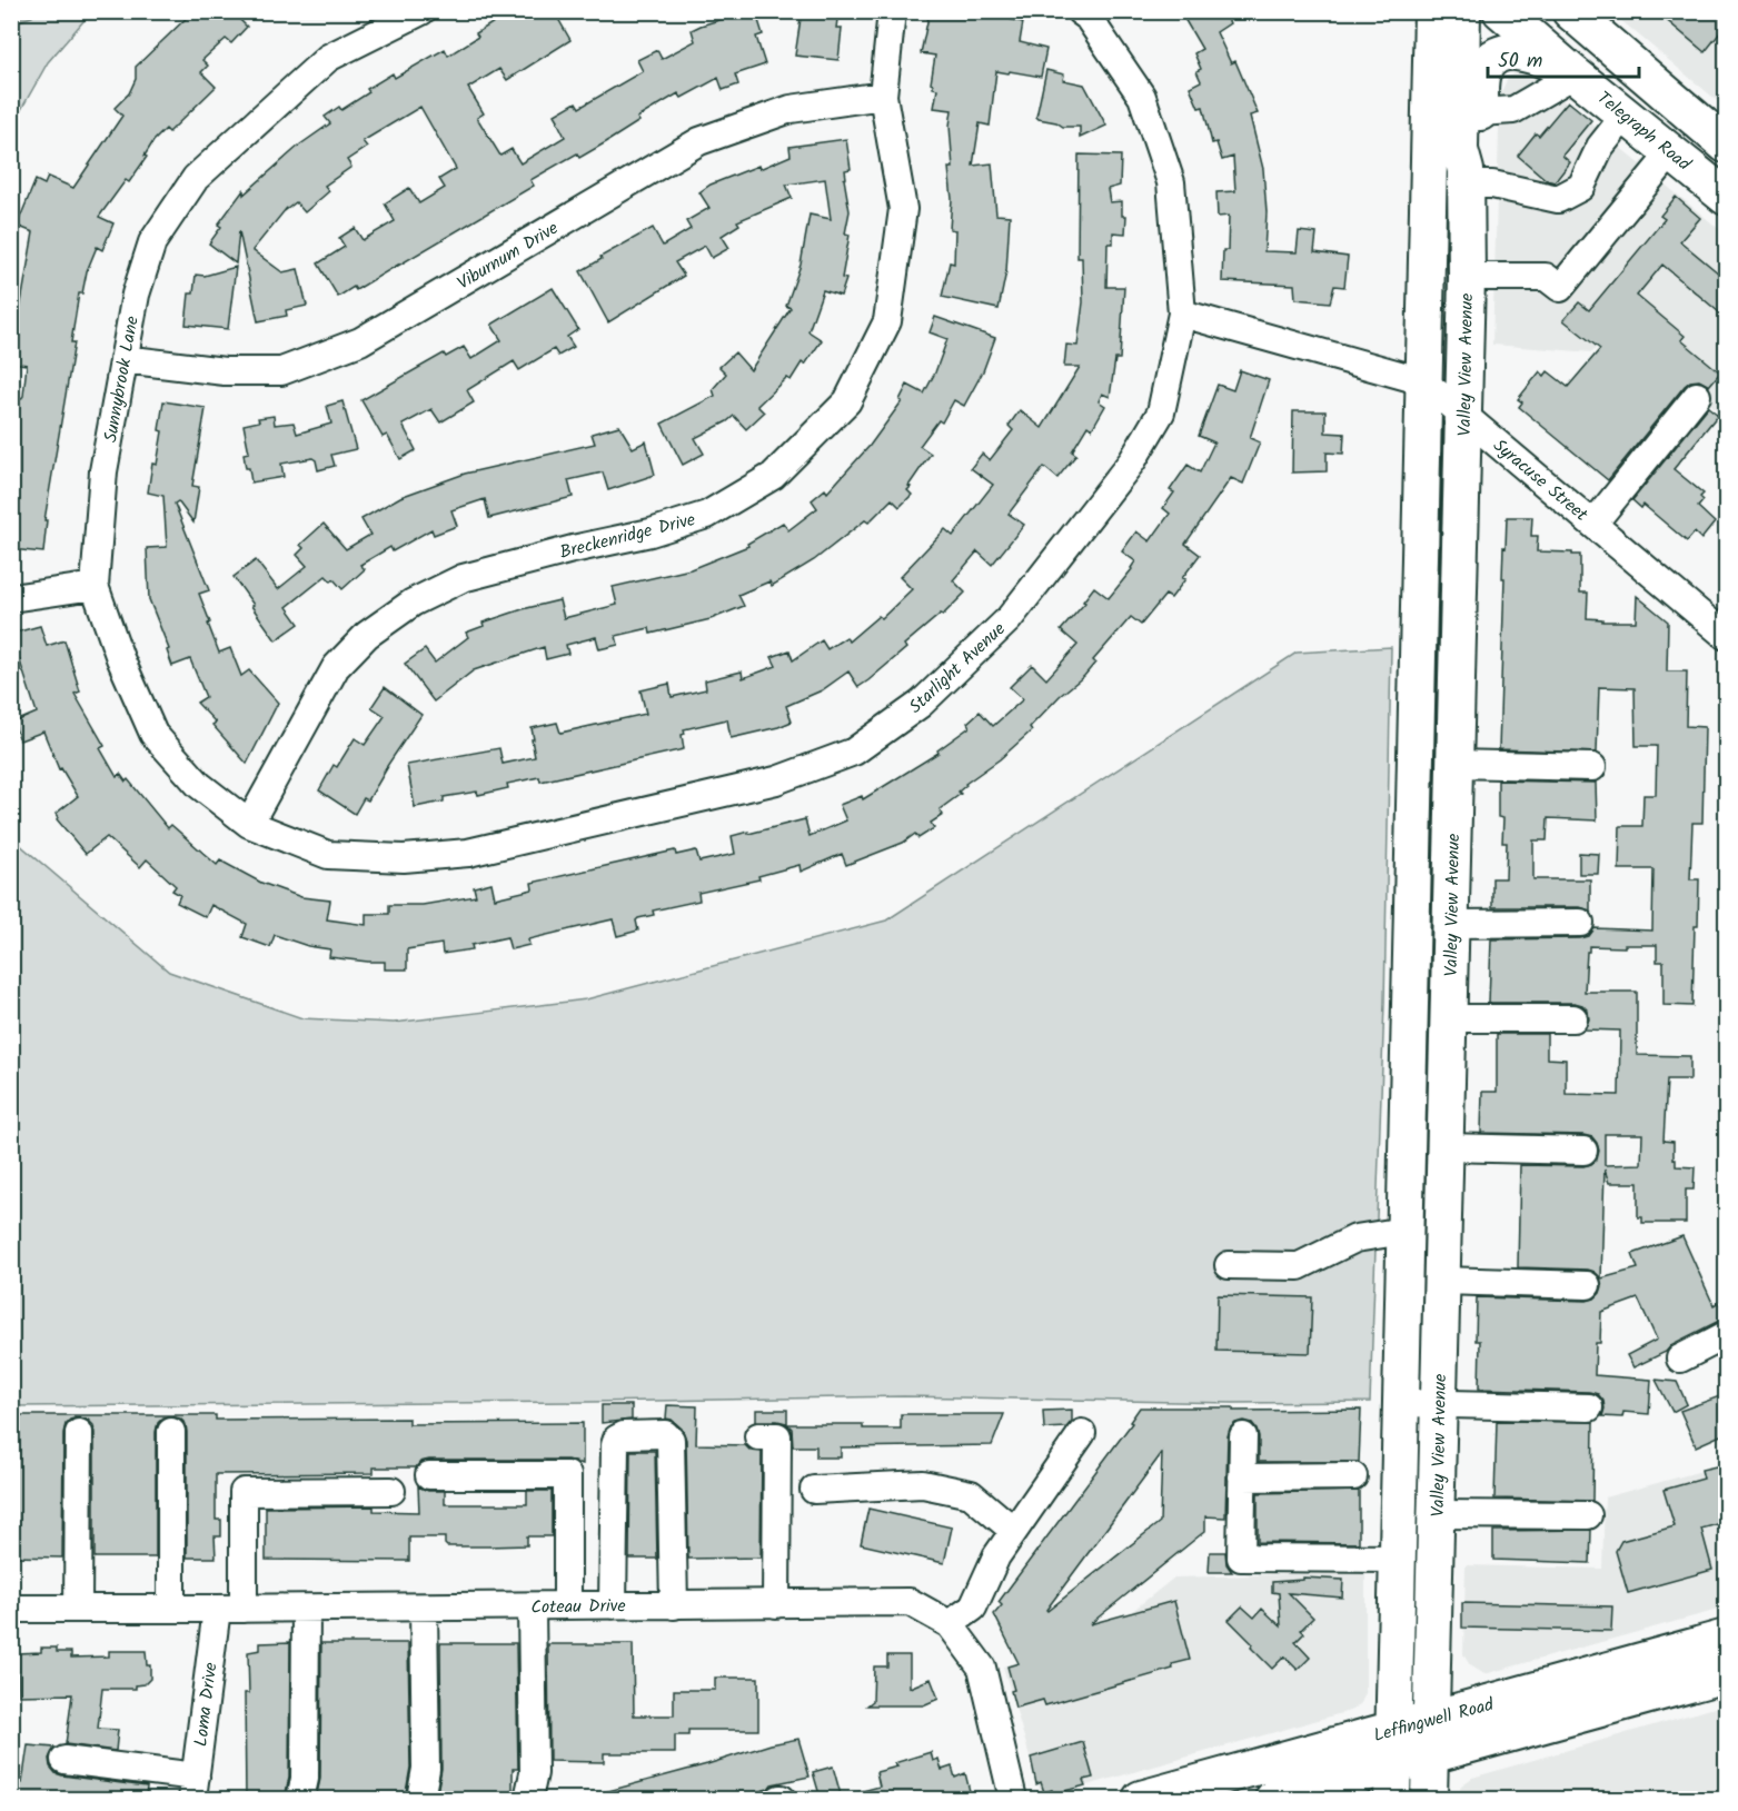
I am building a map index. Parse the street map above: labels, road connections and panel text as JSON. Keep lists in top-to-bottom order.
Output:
{
  "streets": {
    "main road": ["Telegraph Road", "Valley View Avenue", "Leffingwell Road"],
    "street": [
      "Viburnum Drive",
      "Sunnybrook Lane",
      "Syracuse Street",
      "Breckenridge Drive",
      "Starlight Avenue",
      "Coteau Drive",
      "Loma Drive"
    ]
  },
  "crossings": [
    ["Viburnum Drive", "Sunnybrook Lane"],
    ["Viburnum Drive", "Breckenridge Drive"],
    ["Valley View Avenue", "Syracuse Street"],
    ["Valley View Avenue", "Leffingwell Road"],
    ["Sunnybrook Lane", "Breckenridge Drive"],
    ["Sunnybrook Lane", "Starlight Avenue"],
    ["Syracuse Street", "Starlight Avenue"],
    ["Breckenridge Drive", "Starlight Avenue"],
    ["Coteau Drive", "Loma Drive"]
  ],
  "scale_bar": "50 m"
}
